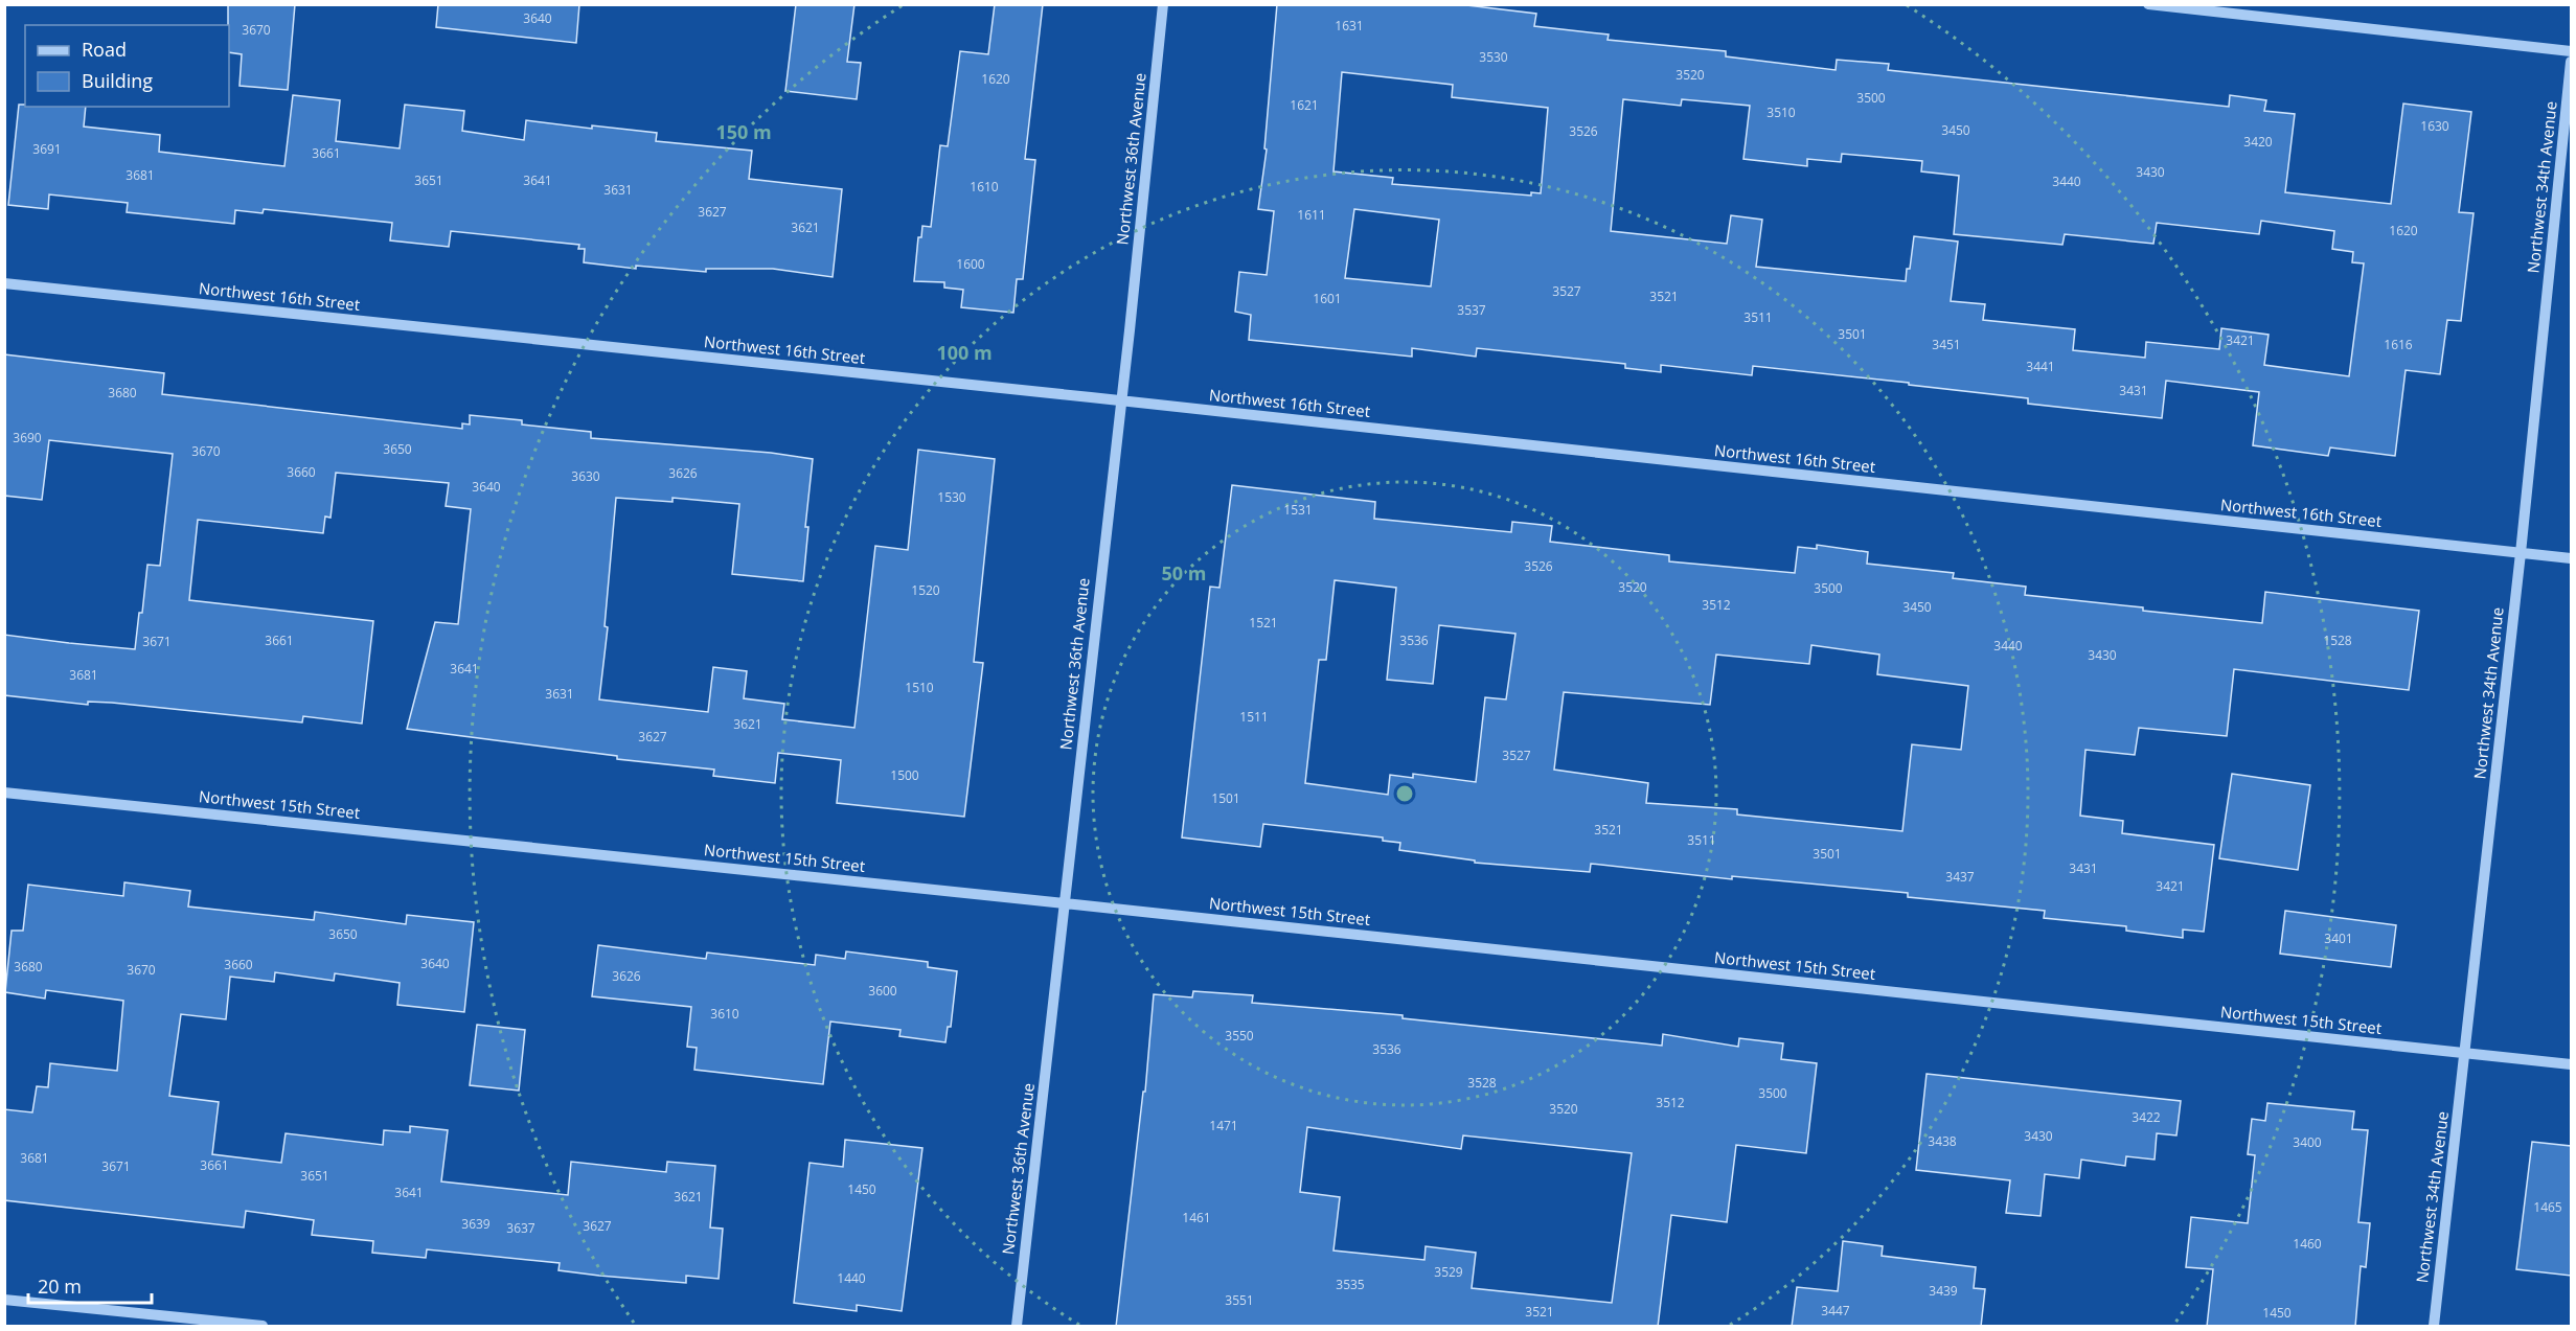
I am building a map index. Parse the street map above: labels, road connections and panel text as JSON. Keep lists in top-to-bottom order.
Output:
{
  "streets": {
    "street": [
      "Northwest 36th Avenue",
      "Northwest 34th Avenue",
      "Northwest 16th Street",
      "Northwest 15th Street"
    ]
  },
  "crossings": [
    ["Northwest 36th Avenue", "Northwest 16th Street"],
    ["Northwest 36th Avenue", "Northwest 15th Street"],
    ["Northwest 34th Avenue", "Northwest 16th Street"],
    ["Northwest 34th Avenue", "Northwest 15th Street"]
  ],
  "house_numbers": [
    "3640",
    "1631",
    "3670",
    "3530",
    "3520",
    "1620",
    "3500",
    "1621",
    "3510",
    "1630",
    "3450",
    "3526",
    "3420",
    "3691",
    "3661",
    "3430",
    "3681",
    "3651",
    "3641",
    "3440",
    "1610",
    "3631",
    "3627",
    "1611",
    "3621",
    "1620",
    "1600",
    "3527",
    "3521",
    "1601",
    "3537",
    "3511",
    "3501",
    "3421",
    "3451",
    "1616",
    "3441",
    "3431",
    "3680",
    "3690",
    "3650",
    "3670",
    "3660",
    "3626",
    "3630",
    "3640",
    "1530",
    "1531",
    "3526",
    "3520",
    "3500",
    "1520",
    "3512",
    "3450",
    "1521",
    "3661",
    "3536",
    "1528",
    "3671",
    "3440",
    "3430",
    "3641",
    "3681",
    "1510",
    "3631",
    "1511",
    "3621",
    "3627",
    "3527",
    "1500",
    "1501",
    "3521",
    "3511",
    "3501",
    "3431",
    "3437",
    "3421",
    "3650",
    "3401",
    "3640",
    "3660",
    "3680",
    "3670",
    "3626",
    "3600",
    "3610",
    "3550",
    "3536",
    "3528",
    "3500",
    "3512",
    "3520",
    "3422",
    "1471",
    "3430",
    "3438",
    "3400",
    "3681",
    "3661",
    "3671",
    "3651",
    "1450",
    "3641",
    "3621",
    "1465",
    "1461",
    "3639",
    "3627",
    "3637",
    "1460",
    "3529",
    "1440",
    "3535",
    "3439",
    "3551",
    "3447",
    "3521",
    "1450"
  ],
  "legend": ["Road", "Building"],
  "scale_bar": "20 m",
  "rings": ["150 m", "100 m", "50 m"]
}
